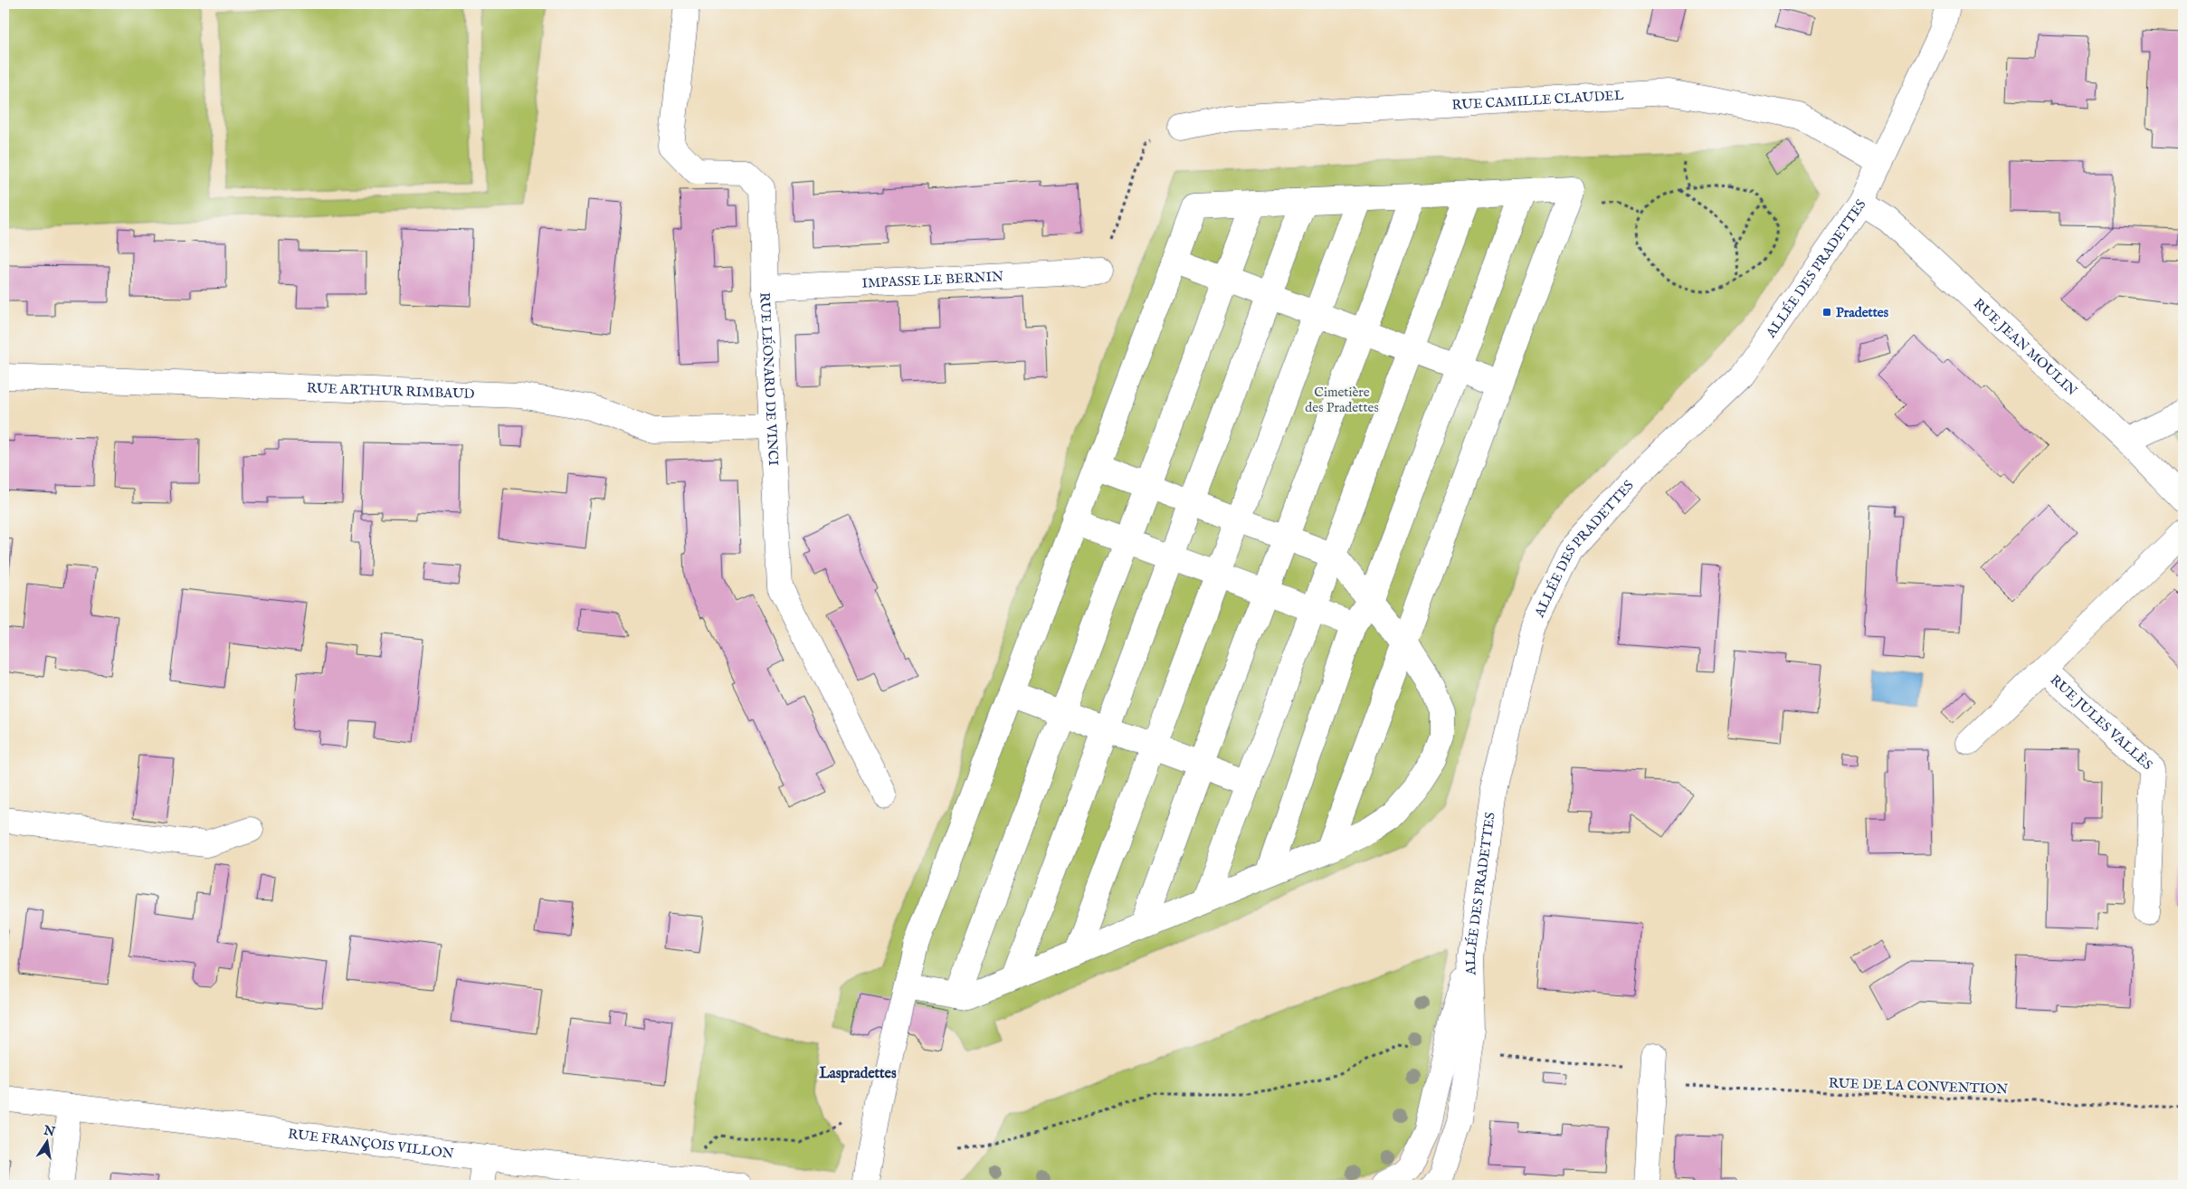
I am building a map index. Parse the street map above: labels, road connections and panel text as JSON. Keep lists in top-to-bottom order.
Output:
{
  "streets": {
    "street": [
      "RUE CAMILLE CLAUDEL",
      "ALLÉE DES PRADETTES",
      "IMPASSE LE BERNIN",
      "RUE JEAN MOULIN",
      "RUE LÉONARD DE VINCI",
      "RUE ARTHUR RIMBAUD",
      "RUE JULES VALLÈS",
      "RUE FRANÇOIS VILLON"
    ],
    "path": ["RUE DE LA CONVENTION"]
  },
  "crossings": [
    ["RUE CAMILLE CLAUDEL", "ALLÉE DES PRADETTES"],
    ["ALLÉE DES PRADETTES", "RUE JEAN MOULIN"],
    ["ALLÉE DES PRADETTES", "RUE DE LA CONVENTION"],
    ["IMPASSE LE BERNIN", "RUE LÉONARD DE VINCI"],
    ["RUE LÉONARD DE VINCI", "RUE ARTHUR RIMBAUD"]
  ],
  "districts": ["Laspradettes"],
  "parks": ["Cimetière des Pradettes"],
  "places": {
    "transit": ["Pradettes"]
  },
  "north": "top"
}
